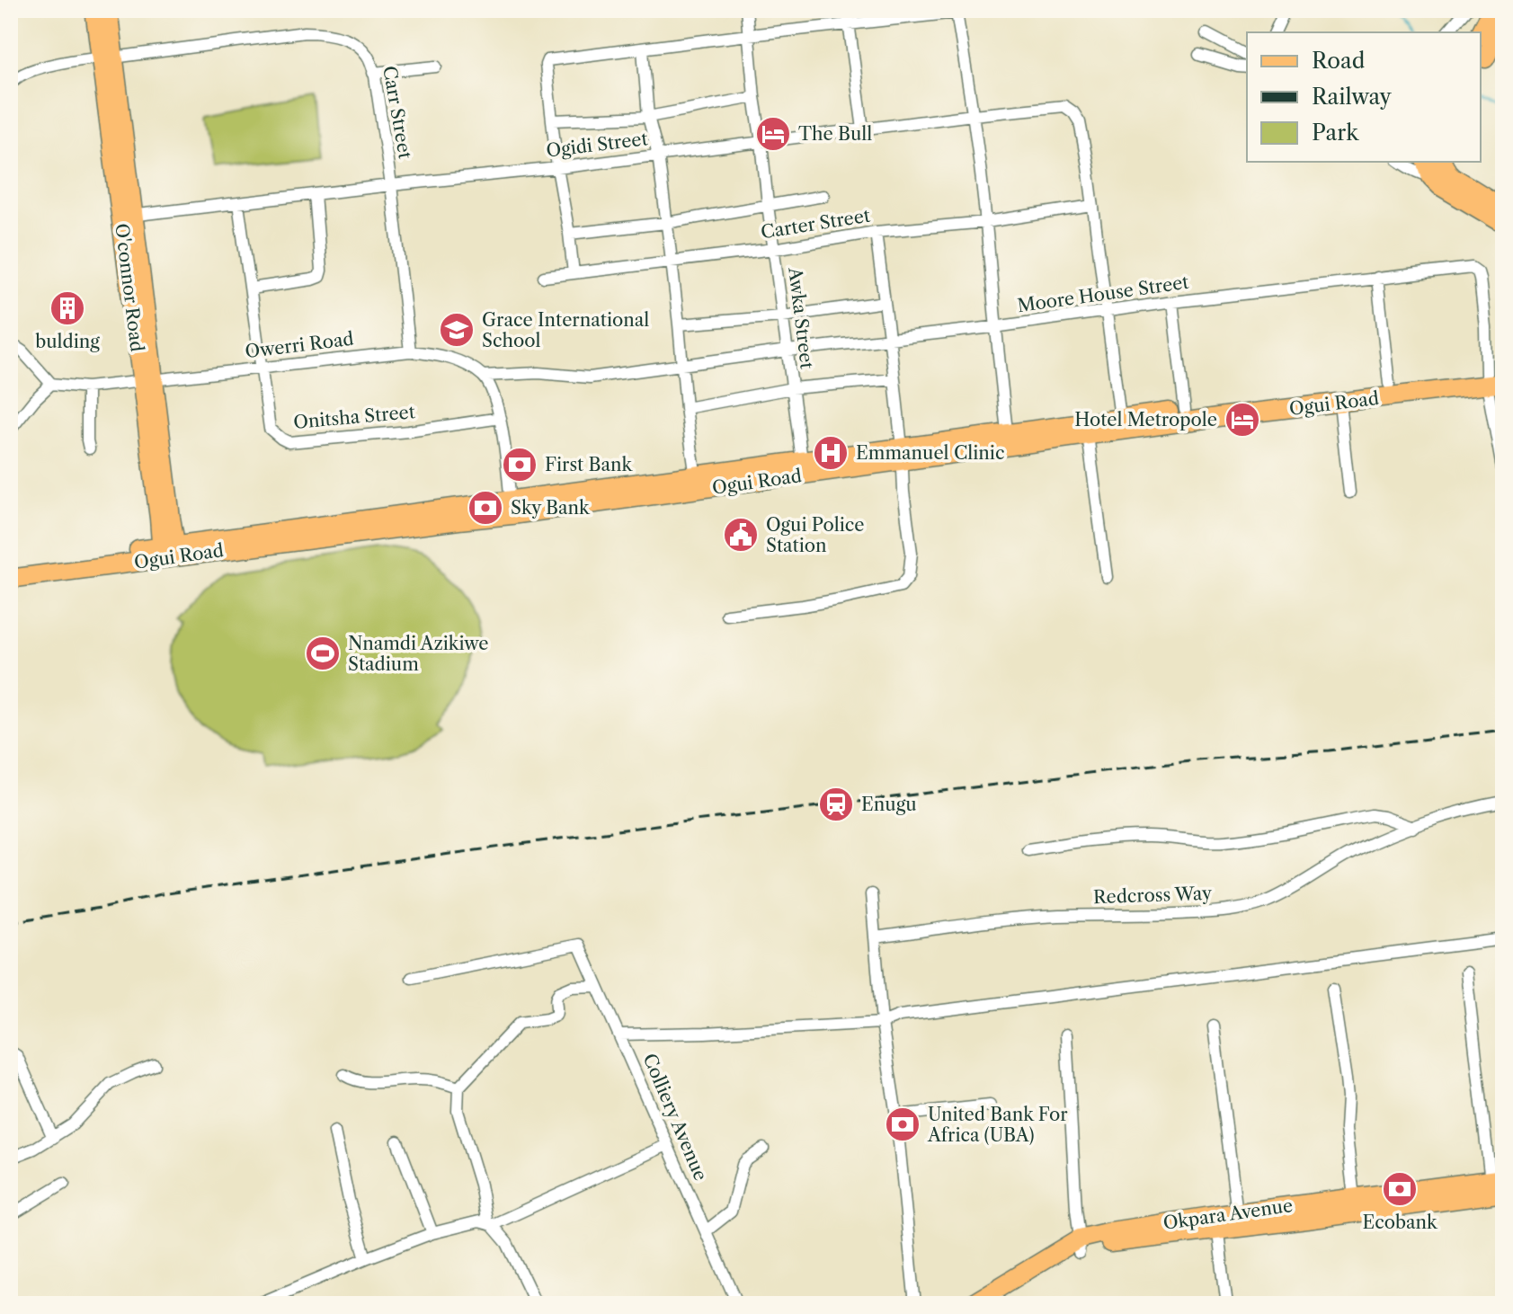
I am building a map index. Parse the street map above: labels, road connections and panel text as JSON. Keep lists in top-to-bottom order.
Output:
{
  "streets": {
    "main road": ["O'connor Road", "Ogui Road", "Okpara Avenue"],
    "street": [
      "Carr Street",
      "Ogidi Street",
      "Carter Street",
      "Moore House Street",
      "Awka Street",
      "Owerri Road",
      "Onitsha Street",
      "Redcross Way",
      "Colliery Avenue"
    ]
  },
  "crossings": [
    ["Carr Street", "Ogidi Street"],
    ["Carr Street", "O'connor Road"],
    ["Carr Street", "Owerri Road"],
    ["Ogidi Street", "Carter Street"],
    ["Ogidi Street", "O'connor Road"],
    ["Ogidi Street", "Awka Street"],
    ["Ogidi Street", "Onitsha Street"],
    ["Carter Street", "Awka Street"],
    ["O'connor Road", "Owerri Road"],
    ["O'connor Road", "Ogui Road"],
    ["Moore House Street", "Awka Street"],
    ["Moore House Street", "Owerri Road"],
    ["Moore House Street", "Ogui Road"],
    ["Awka Street", "Ogui Road"],
    ["Owerri Road", "Onitsha Street"]
  ],
  "places": {
    "hotel": ["The Bull", "Hotel Metropole"],
    "building": ["bulding"],
    "school or university": ["Grace International School"],
    "hospital": ["Emmanuel Clinic"],
    "bank": [
      "First Bank",
      "Sky Bank",
      "United Bank For Africa (UBA)",
      "Ecobank"
    ],
    "public building": ["Ogui Police Station"],
    "sports": ["Nnamdi Azikiwe Stadium"],
    "station": ["Enugu"]
  },
  "legend": ["Road", "Railway", "Park"]
}
